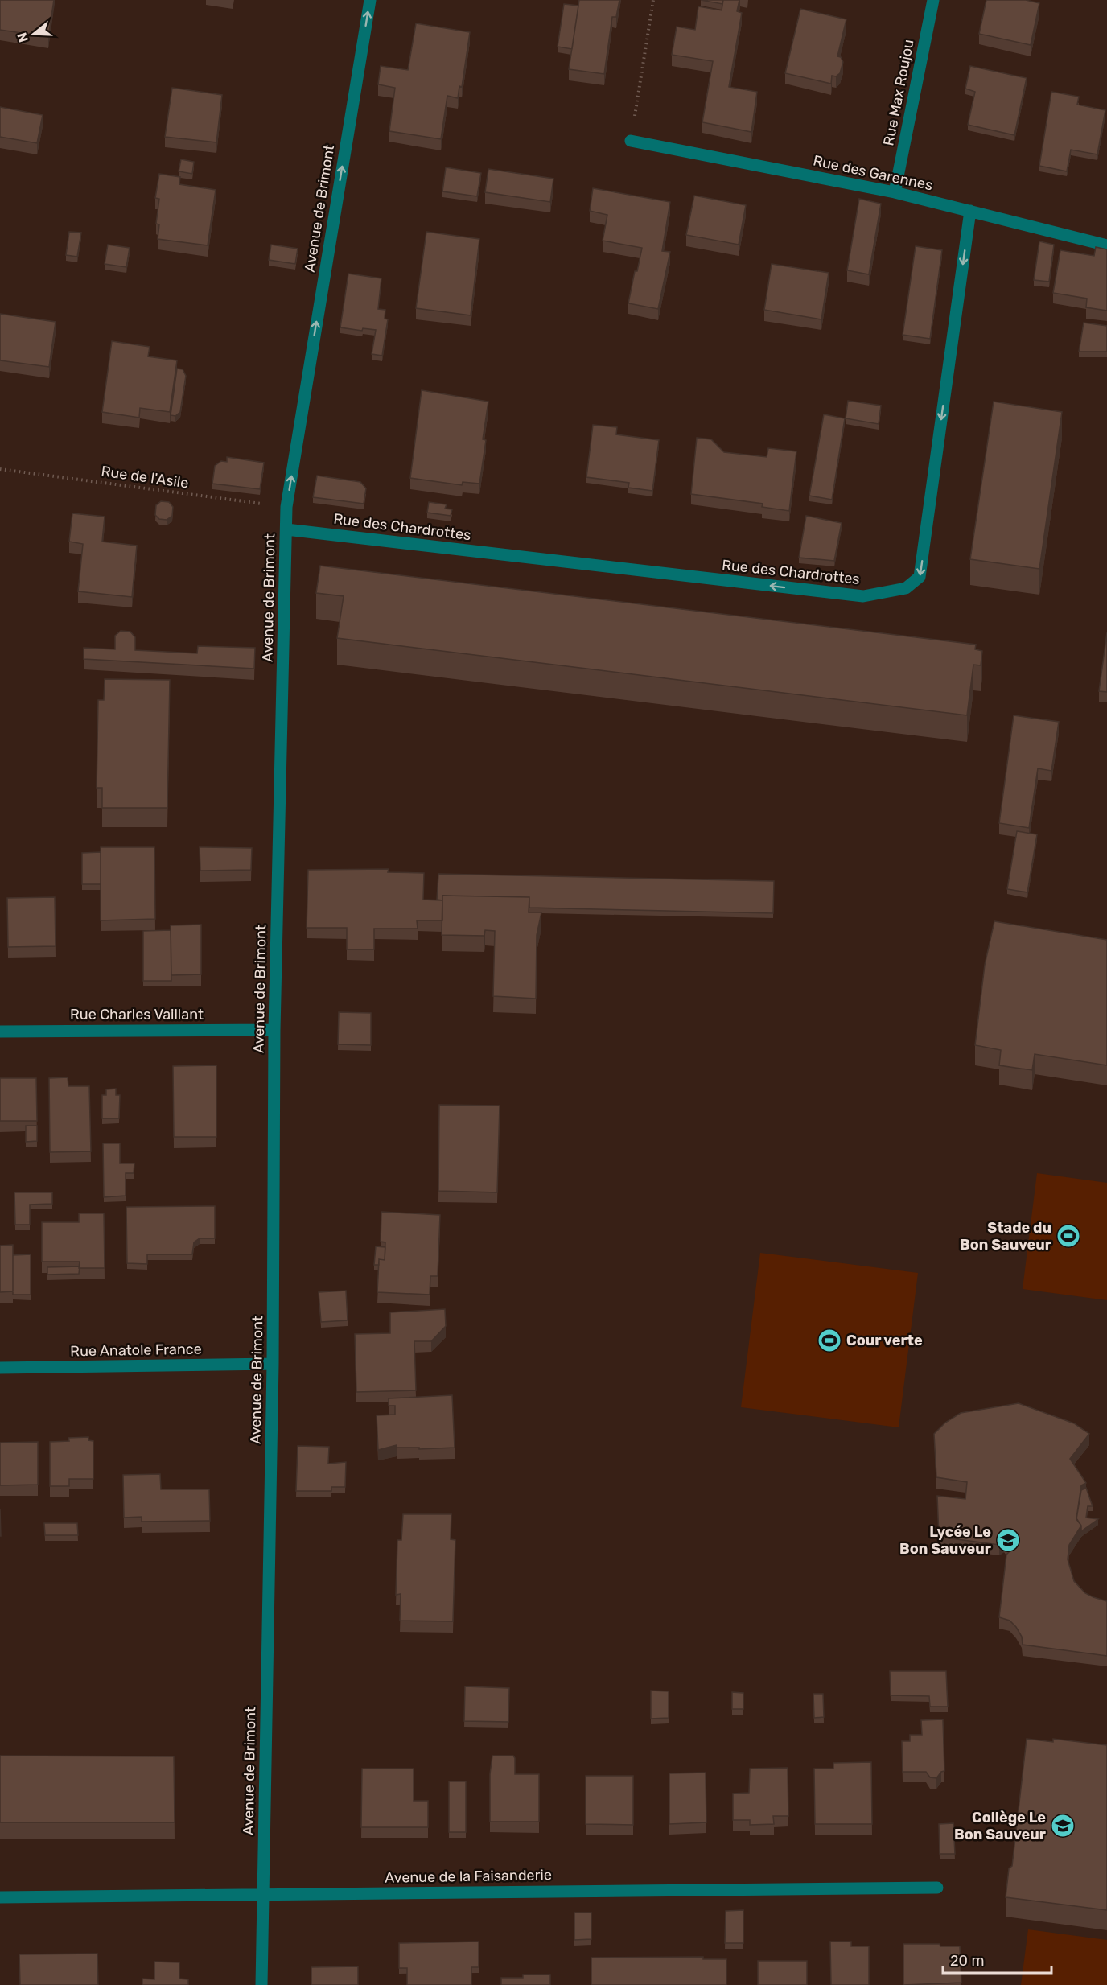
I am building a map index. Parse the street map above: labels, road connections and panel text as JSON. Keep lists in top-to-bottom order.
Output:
{
  "streets": {
    "street": [
      "Rue Max Roujou",
      "Rue des Garennes",
      "Avenue de Brimont",
      "Rue des Chardrottes",
      "Rue Charles Vaillant",
      "Rue Anatole France",
      "Avenue de la Faisanderie"
    ],
    "path": ["Rue de l'Asile"]
  },
  "crossings": [
    ["Rue Max Roujou", "Rue des Garennes"],
    ["Rue des Garennes", "Rue des Chardrottes"],
    ["Avenue de Brimont", "Rue de l'Asile"],
    ["Avenue de Brimont", "Rue des Chardrottes"],
    ["Avenue de Brimont", "Rue Charles Vaillant"],
    ["Avenue de Brimont", "Rue Anatole France"],
    ["Avenue de Brimont", "Avenue de la Faisanderie"]
  ],
  "places": {
    "sports": ["Stade du Bon Sauveur", "Cour verte"],
    "school or university": ["Lycée Le Bon Sauveur", "Collège Le Bon Sauveur"]
  },
  "scale_bar": "20 m",
  "north": "left"
}
